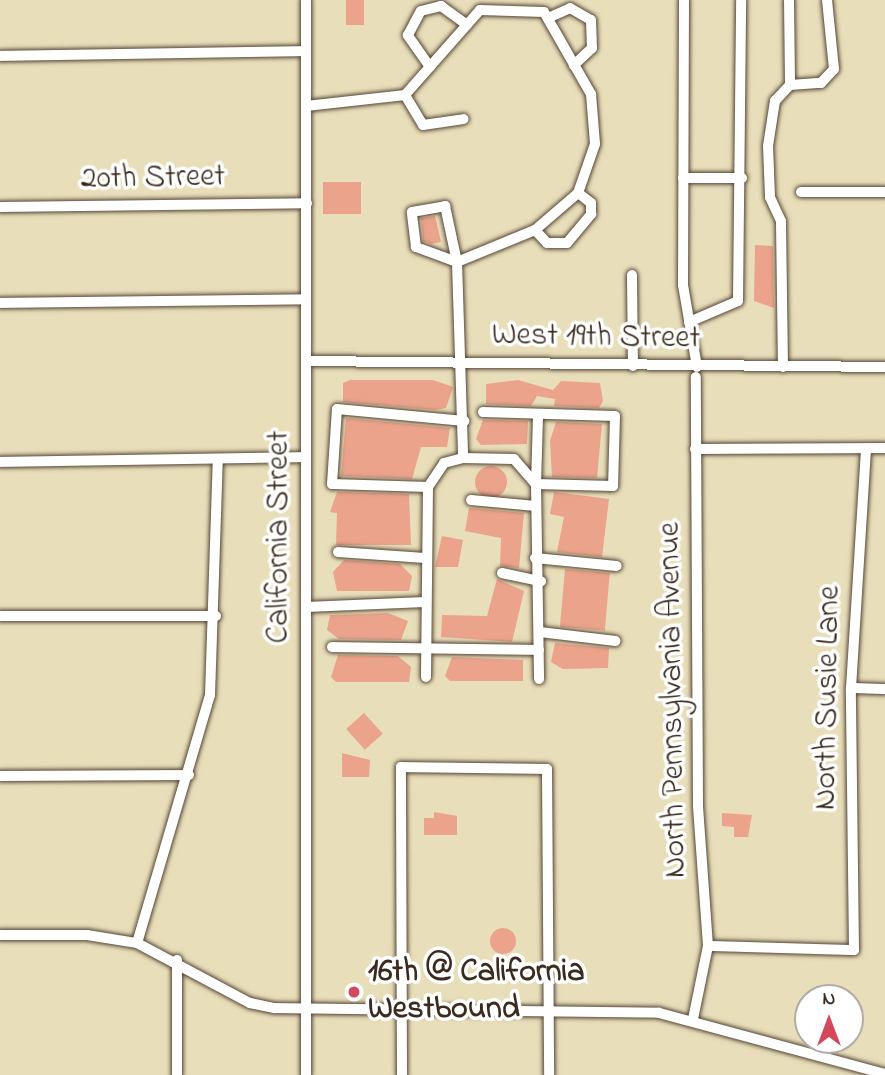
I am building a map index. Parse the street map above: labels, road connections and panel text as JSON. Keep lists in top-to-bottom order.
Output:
{
  "streets": {
    "street": [
      "20th Street",
      "West 19th Street",
      "California Street",
      "North Susie Lane",
      "North Pennsylvania Avenue"
    ]
  },
  "crossings": [
    ["20th Street", "California Street"],
    ["West 19th Street", "California Street"],
    ["West 19th Street", "North Pennsylvania Avenue"],
    ["North Susie Lane", "North Pennsylvania Avenue"]
  ],
  "places": ["16th @ California Westbound"],
  "north": "top"
}
